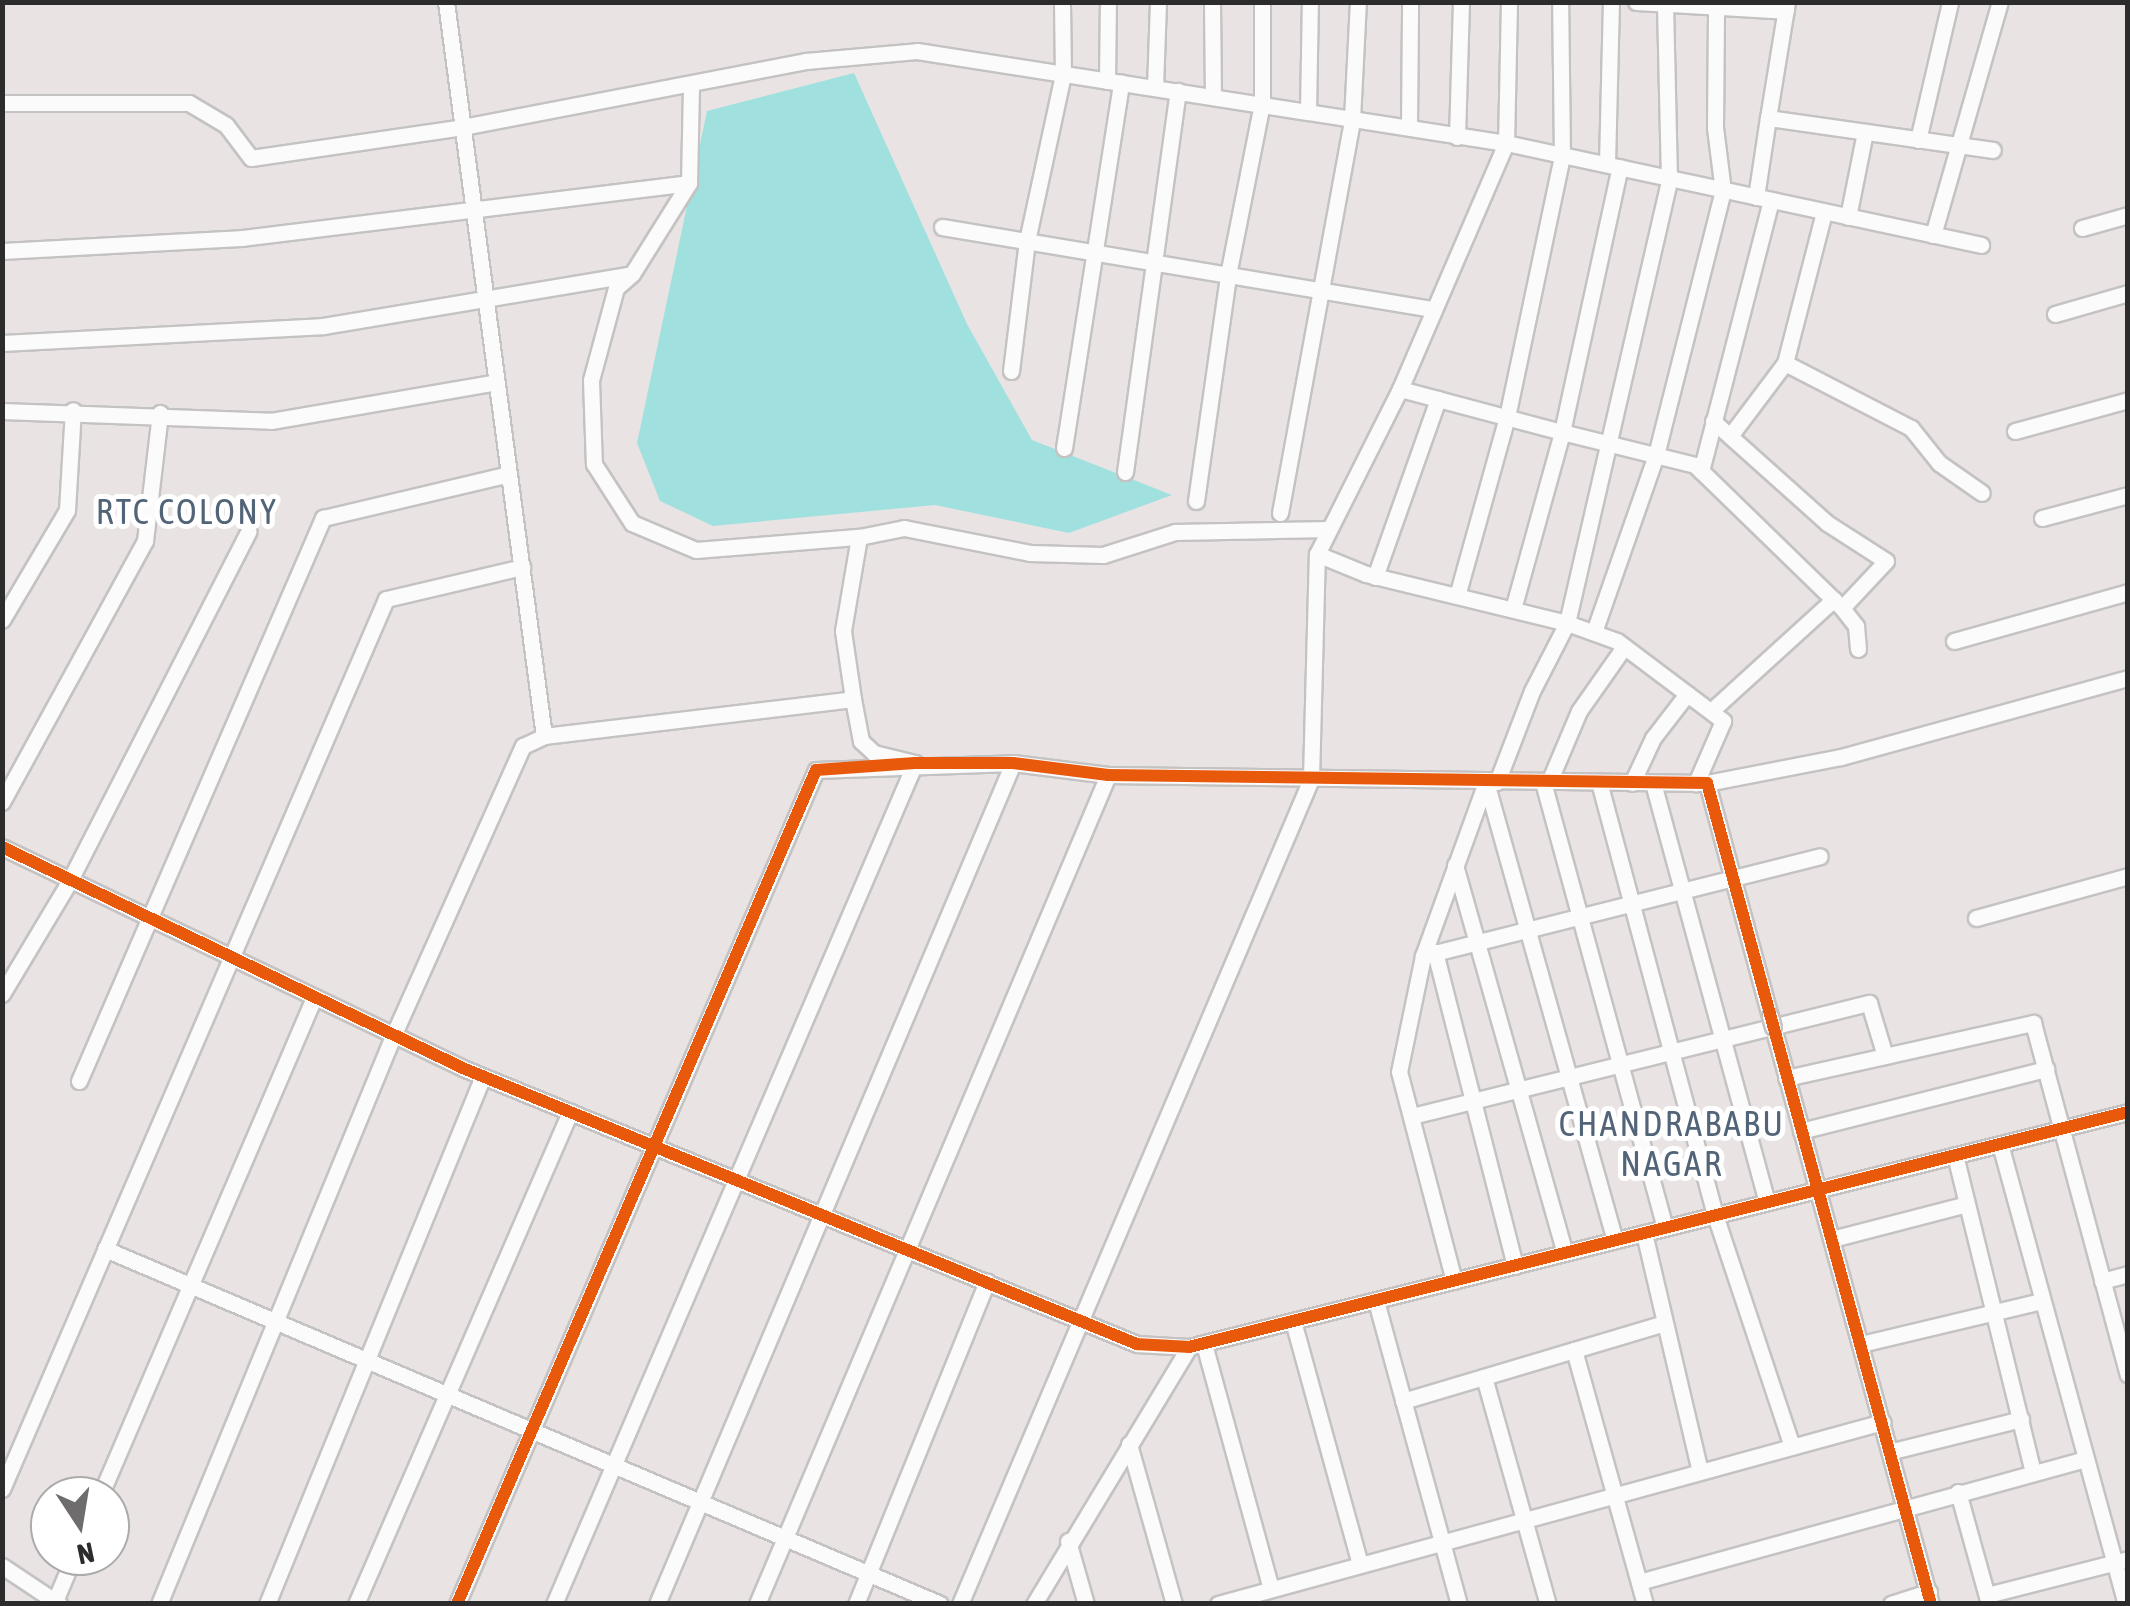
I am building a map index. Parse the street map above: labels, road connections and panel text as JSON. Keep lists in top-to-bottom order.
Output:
{
  "districts": ["RTC COLONY", "CHANDRABABU NAGAR"],
  "north": "bottom"
}
